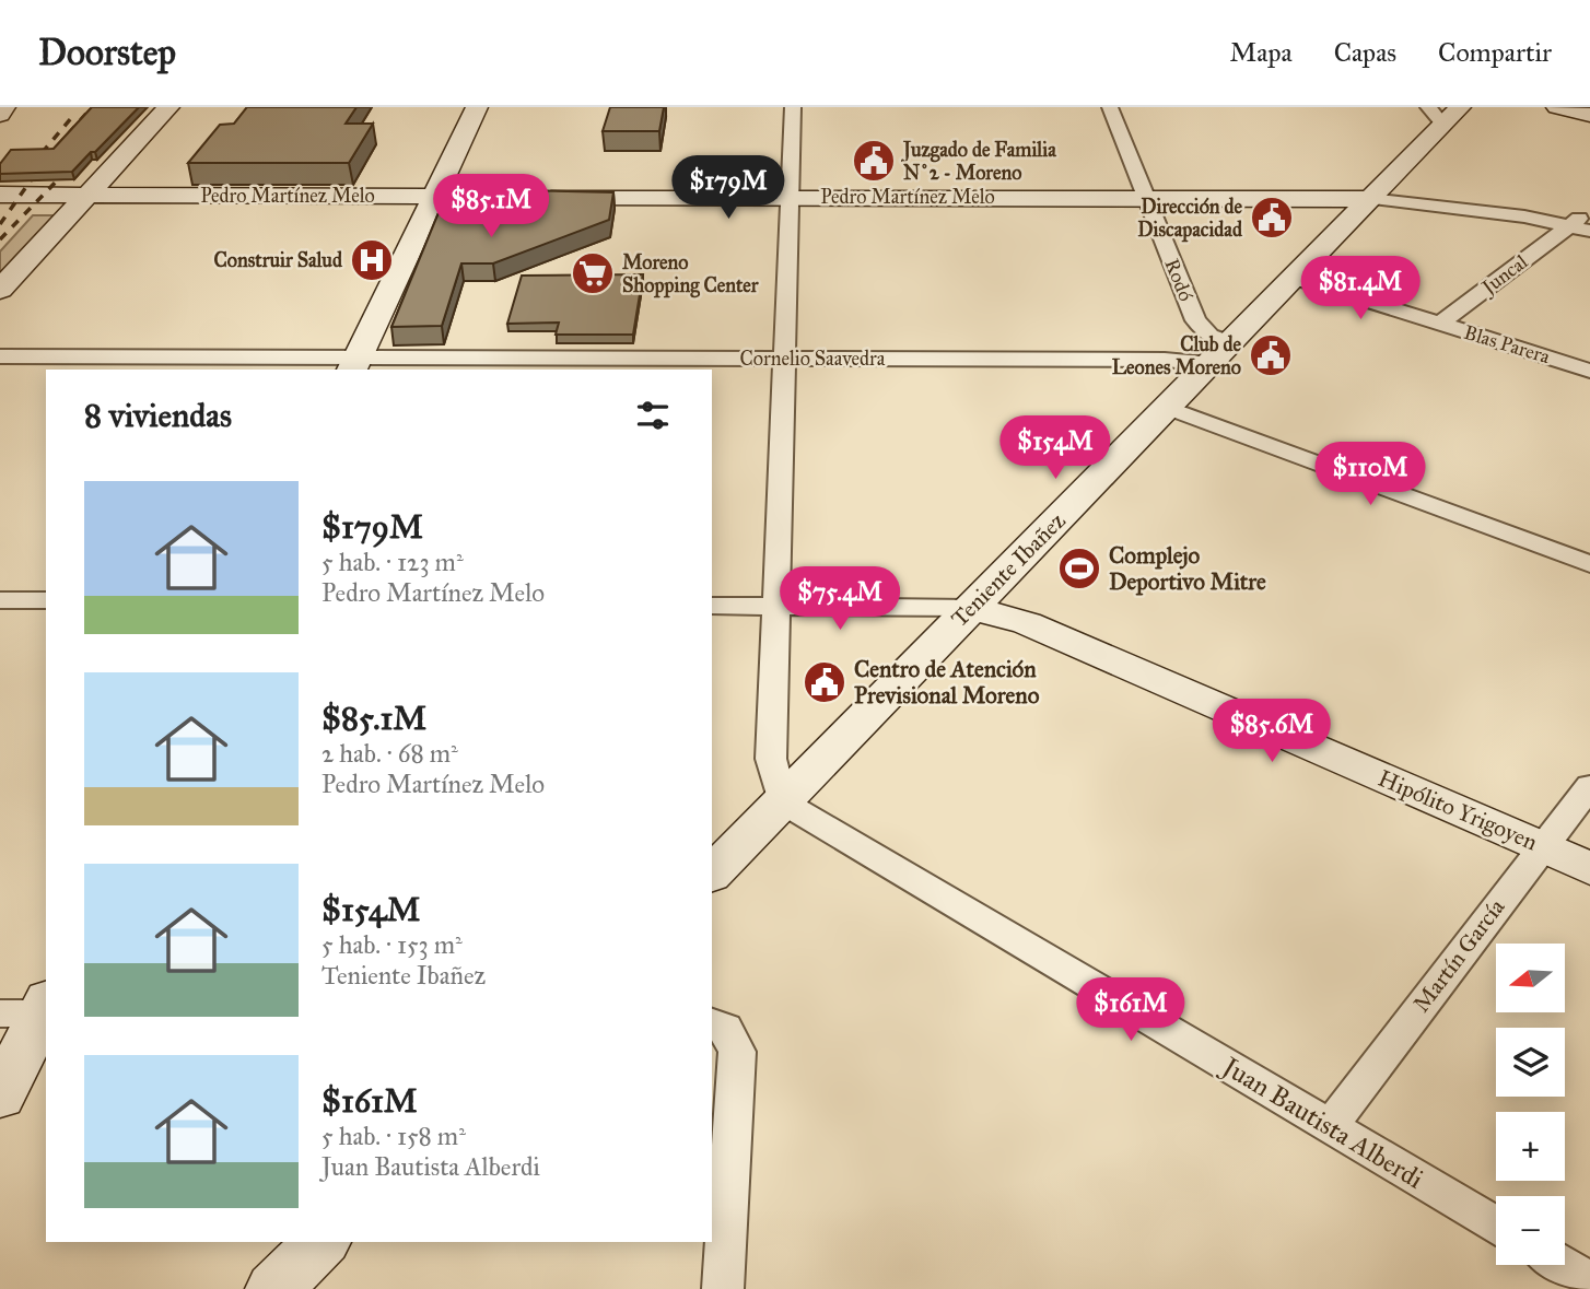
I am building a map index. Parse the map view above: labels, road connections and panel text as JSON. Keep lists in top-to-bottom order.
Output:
{
  "streets": {
    "street": [
      "Pedro Martínez Melo",
      "Juncal",
      "Rodó",
      "Blas Parera",
      "Cornelio Saavedra",
      "Teniente Ibañez",
      "Hipólito Yrigoyen",
      "Martín García",
      "Juan Bautista Alberdi"
    ]
  },
  "crossings": [
    ["Pedro Martínez Melo", "Juncal"],
    ["Pedro Martínez Melo", "Rodó"],
    ["Pedro Martínez Melo", "Teniente Ibañez"],
    ["Juncal", "Blas Parera"],
    ["Rodó", "Cornelio Saavedra"],
    ["Rodó", "Teniente Ibañez"],
    ["Blas Parera", "Teniente Ibañez"],
    ["Cornelio Saavedra", "Teniente Ibañez"],
    ["Teniente Ibañez", "Hipólito Yrigoyen"],
    ["Teniente Ibañez", "Juan Bautista Alberdi"],
    ["Hipólito Yrigoyen", "Martín García"],
    ["Martín García", "Juan Bautista Alberdi"]
  ],
  "places": {
    "public building": [
      "Juzgado de Familia N˚2 - Moreno",
      "Dirección de Discapacidad",
      "Club de Leones Moreno",
      "Centro de Atención Previsional Moreno"
    ],
    "hospital": ["Construir Salud"],
    "supermarket": ["Moreno Shopping Center"],
    "sports": ["Complejo Deportivo Mitre"]
  },
  "north": "left",
  "page": {
    "header": "Doorstep",
    "nav": ["Mapa", "Capas", "Compartir"],
    "price": [
      "$179M",
      "$85.1M",
      "$81.4M",
      "$154M",
      "$110M",
      "$75.4M",
      "$85.6M",
      "$161M"
    ],
    "heading": "8 viviendas",
    "list": [
      {
        "name": "$179M",
        "note": "5 hab. · 123 m² · Pedro Martínez Melo"
      },
      {
        "name": "$85.1M",
        "note": "2 hab. · 68 m² · Pedro Martínez Melo"
      },
      {
        "name": "$154M",
        "note": "5 hab. · 153 m² · Teniente Ibañez"
      },
      {
        "name": "$161M",
        "note": "5 hab. · 158 m² · Juan Bautista Alberdi"
      }
    ],
    "map_buttons": ["+", "−"]
  }
}
